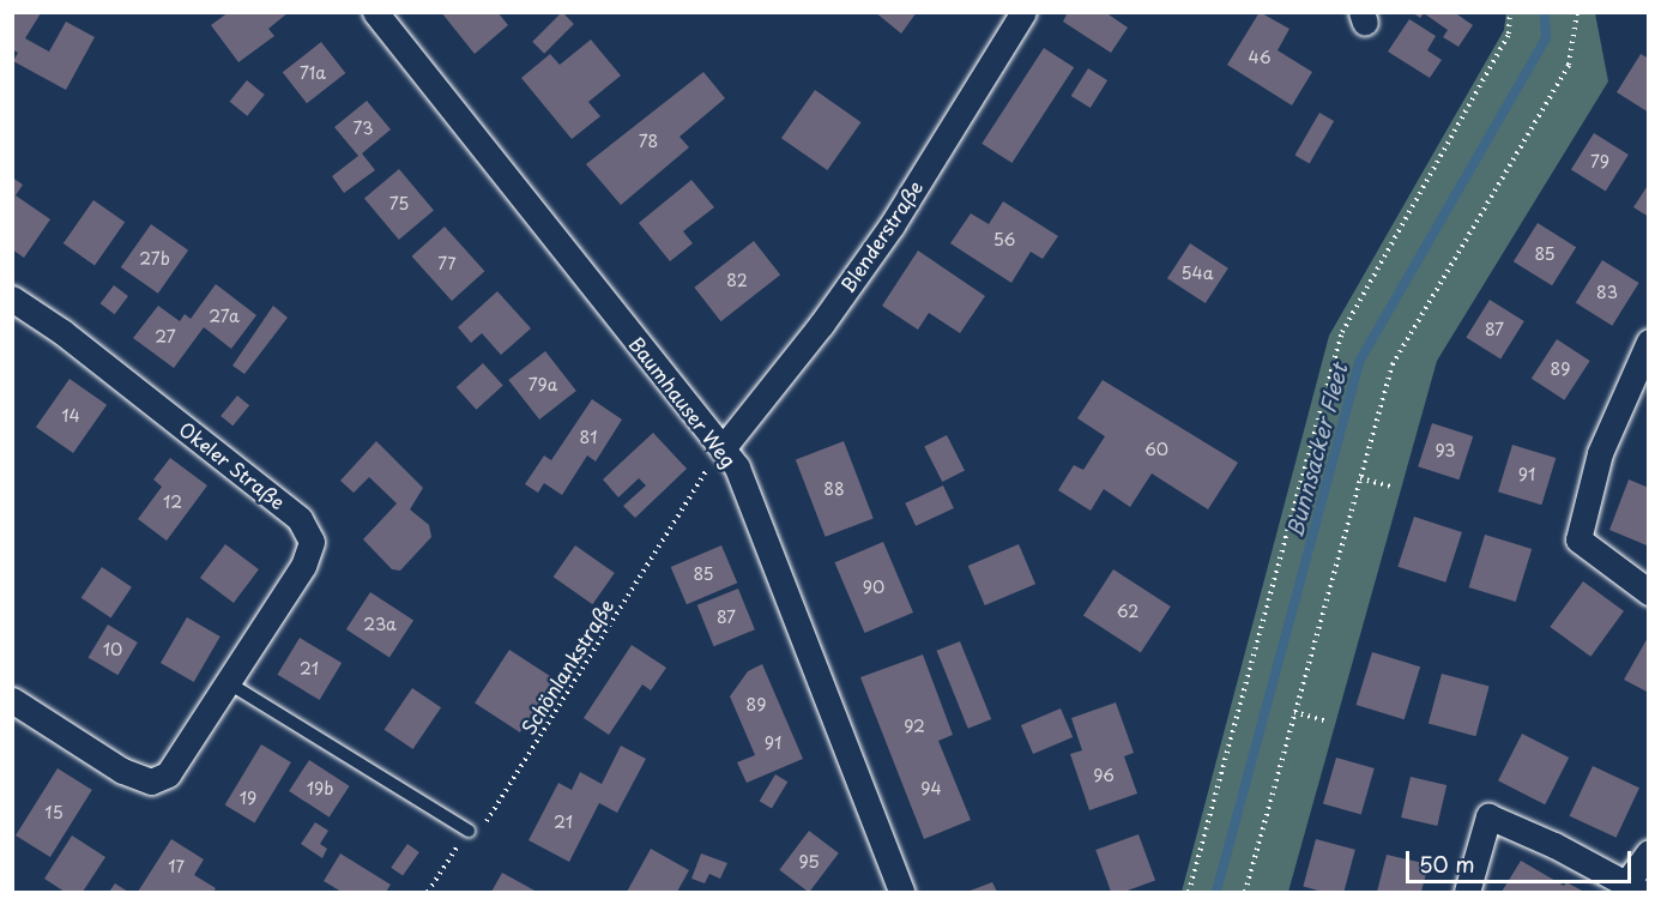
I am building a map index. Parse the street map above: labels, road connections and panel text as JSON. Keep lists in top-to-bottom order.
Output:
{
  "streets": {
    "street": ["Blenderstraße", "Baumhauser Weg", "Okeler Straße"],
    "path": ["Schönlankstraße"]
  },
  "crossings": [
    ["Blenderstraße", "Baumhauser Weg"],
    ["Blenderstraße", "Schönlankstraße"],
    ["Baumhauser Weg", "Schönlankstraße"]
  ],
  "water": ["Bunnsacker Fleet"],
  "house_numbers": [
    "46",
    "71a",
    "73",
    "78",
    "79",
    "75",
    "56",
    "85",
    "27b",
    "77",
    "54a",
    "82",
    "83",
    "27a",
    "87",
    "27",
    "89",
    "79a",
    "14",
    "81",
    "60",
    "93",
    "91",
    "88",
    "12",
    "85",
    "90",
    "62",
    "87",
    "23a",
    "10",
    "21",
    "89",
    "92",
    "91",
    "96",
    "19b",
    "94",
    "19",
    "15",
    "21",
    "95",
    "17"
  ],
  "scale_bar": "50 m"
}
